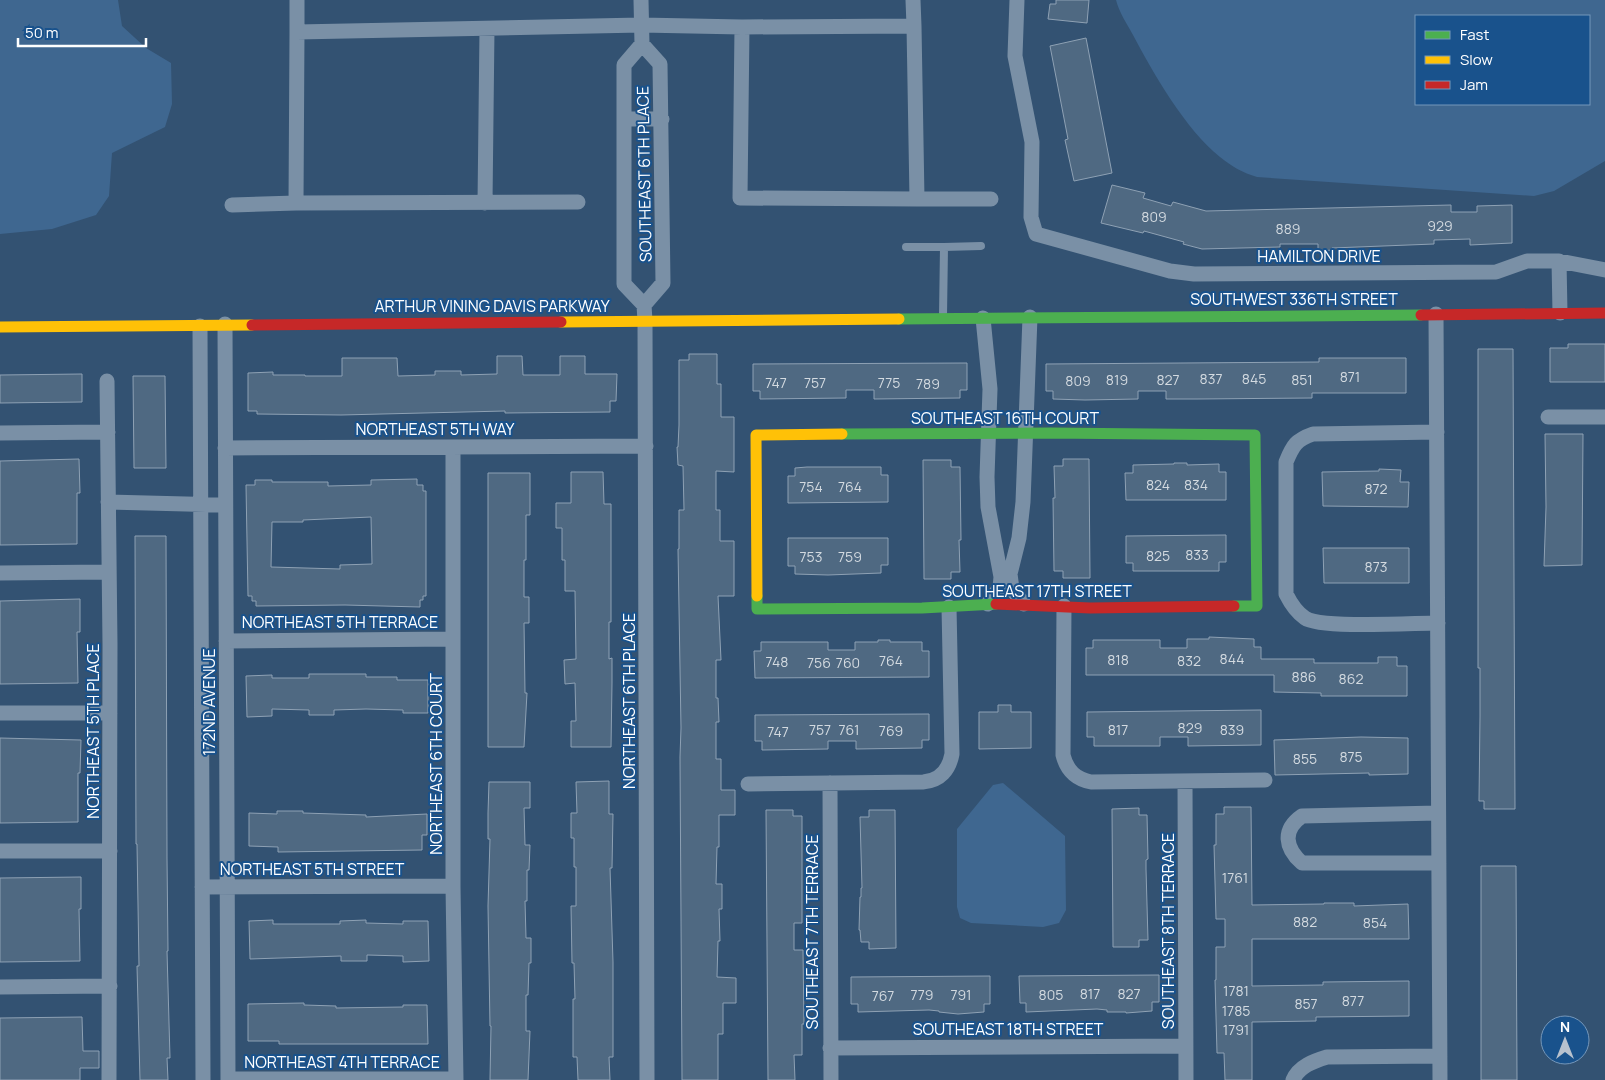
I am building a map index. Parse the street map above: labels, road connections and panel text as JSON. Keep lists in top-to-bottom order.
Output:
{
  "streets": {
    "street": [
      "SOUTHEAST 6TH PLACE",
      "HAMILTON DRIVE",
      "SOUTHWEST 336TH STREET",
      "ARTHUR VINING DAVIS PARKWAY",
      "SOUTHEAST 16TH COURT",
      "NORTHEAST 5TH WAY",
      "SOUTHEAST 17TH STREET",
      "NORTHEAST 5TH TERRACE",
      "NORTHEAST 6TH PLACE",
      "172ND AVENUE",
      "NORTHEAST 5TH PLACE",
      "NORTHEAST 6TH COURT",
      "NORTHEAST 5TH STREET",
      "SOUTHEAST 8TH TERRACE",
      "SOUTHEAST 7TH TERRACE",
      "SOUTHEAST 18TH STREET",
      "NORTHEAST 4TH TERRACE"
    ]
  },
  "crossings": [
    ["SOUTHWEST 336TH STREET", "ARTHUR VINING DAVIS PARKWAY"],
    ["ARTHUR VINING DAVIS PARKWAY", "NORTHEAST 6TH PLACE"],
    ["ARTHUR VINING DAVIS PARKWAY", "172ND AVENUE"],
    ["SOUTHEAST 16TH COURT", "SOUTHEAST 17TH STREET"],
    ["NORTHEAST 5TH WAY", "NORTHEAST 6TH PLACE"],
    ["NORTHEAST 5TH WAY", "172ND AVENUE"],
    ["NORTHEAST 5TH WAY", "NORTHEAST 6TH COURT"],
    ["NORTHEAST 5TH TERRACE", "172ND AVENUE"],
    ["NORTHEAST 5TH TERRACE", "NORTHEAST 6TH COURT"],
    ["172ND AVENUE", "NORTHEAST 5TH STREET"],
    ["172ND AVENUE", "NORTHEAST 4TH TERRACE"],
    ["NORTHEAST 6TH COURT", "NORTHEAST 5TH STREET"],
    ["NORTHEAST 6TH COURT", "NORTHEAST 4TH TERRACE"],
    ["SOUTHEAST 8TH TERRACE", "SOUTHEAST 18TH STREET"],
    ["SOUTHEAST 7TH TERRACE", "SOUTHEAST 18TH STREET"]
  ],
  "house_numbers": [
    "809",
    "929",
    "889",
    "871",
    "837",
    "845",
    "819",
    "827",
    "851",
    "809",
    "747",
    "757",
    "775",
    "789",
    "824",
    "834",
    "754",
    "764",
    "872",
    "833",
    "825",
    "753",
    "759",
    "873",
    "844",
    "818",
    "764",
    "832",
    "748",
    "756",
    "760",
    "886",
    "862",
    "829",
    "757",
    "761",
    "817",
    "839",
    "769",
    "747",
    "875",
    "855",
    "1761",
    "882",
    "854",
    "1781",
    "817",
    "827",
    "779",
    "791",
    "805",
    "767",
    "877",
    "857",
    "1785",
    "1791"
  ],
  "legend": ["Fast", "Slow", "Jam"],
  "scale_bar": "50 m",
  "north": "top"
}
